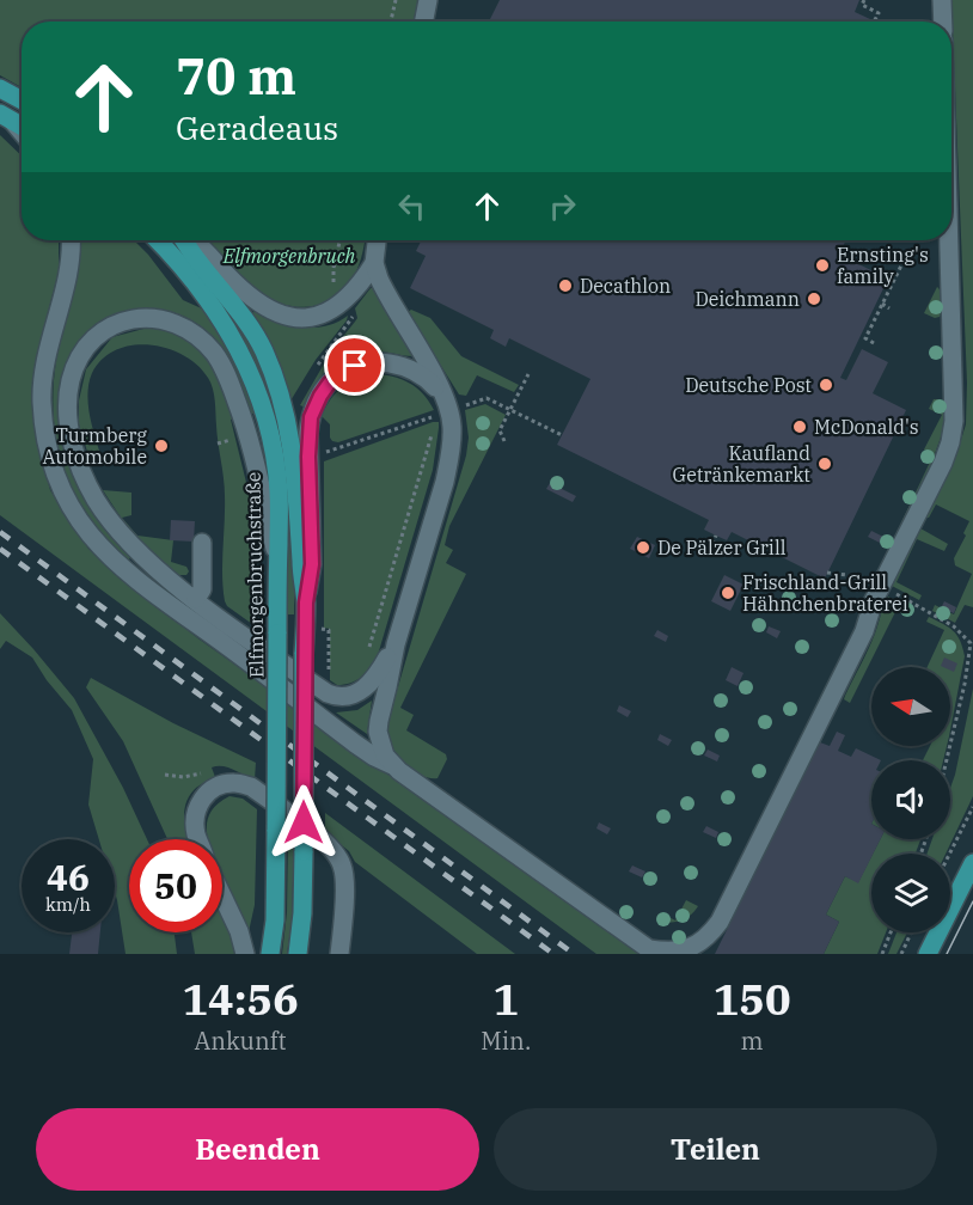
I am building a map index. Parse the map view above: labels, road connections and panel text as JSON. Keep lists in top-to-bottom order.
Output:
{
  "streets": {
    "main road": ["Elfmorgenbruchstraße"]
  },
  "parks": ["Elfmorgenbruch"],
  "places": [
    "Ernsting's family",
    "Decathlon",
    "Deichmann",
    "Deutsche Post",
    "McDonald's",
    "Turmberg Automobile",
    "Kaufland Getränkemarkt",
    "De Pälzer Grill",
    "Frischland-Grill Hähnchenbraterei"
  ],
  "north": "left",
  "page": {
    "turn": ["70 m", "Geradeaus"],
    "speed": "46 km/h",
    "limit": "50",
    "eta": [
      "14:56",
      "Ankunft",
      "1",
      "Min.",
      "150",
      "m"
    ],
    "buttons": ["Beenden", "Teilen"]
  }
}
